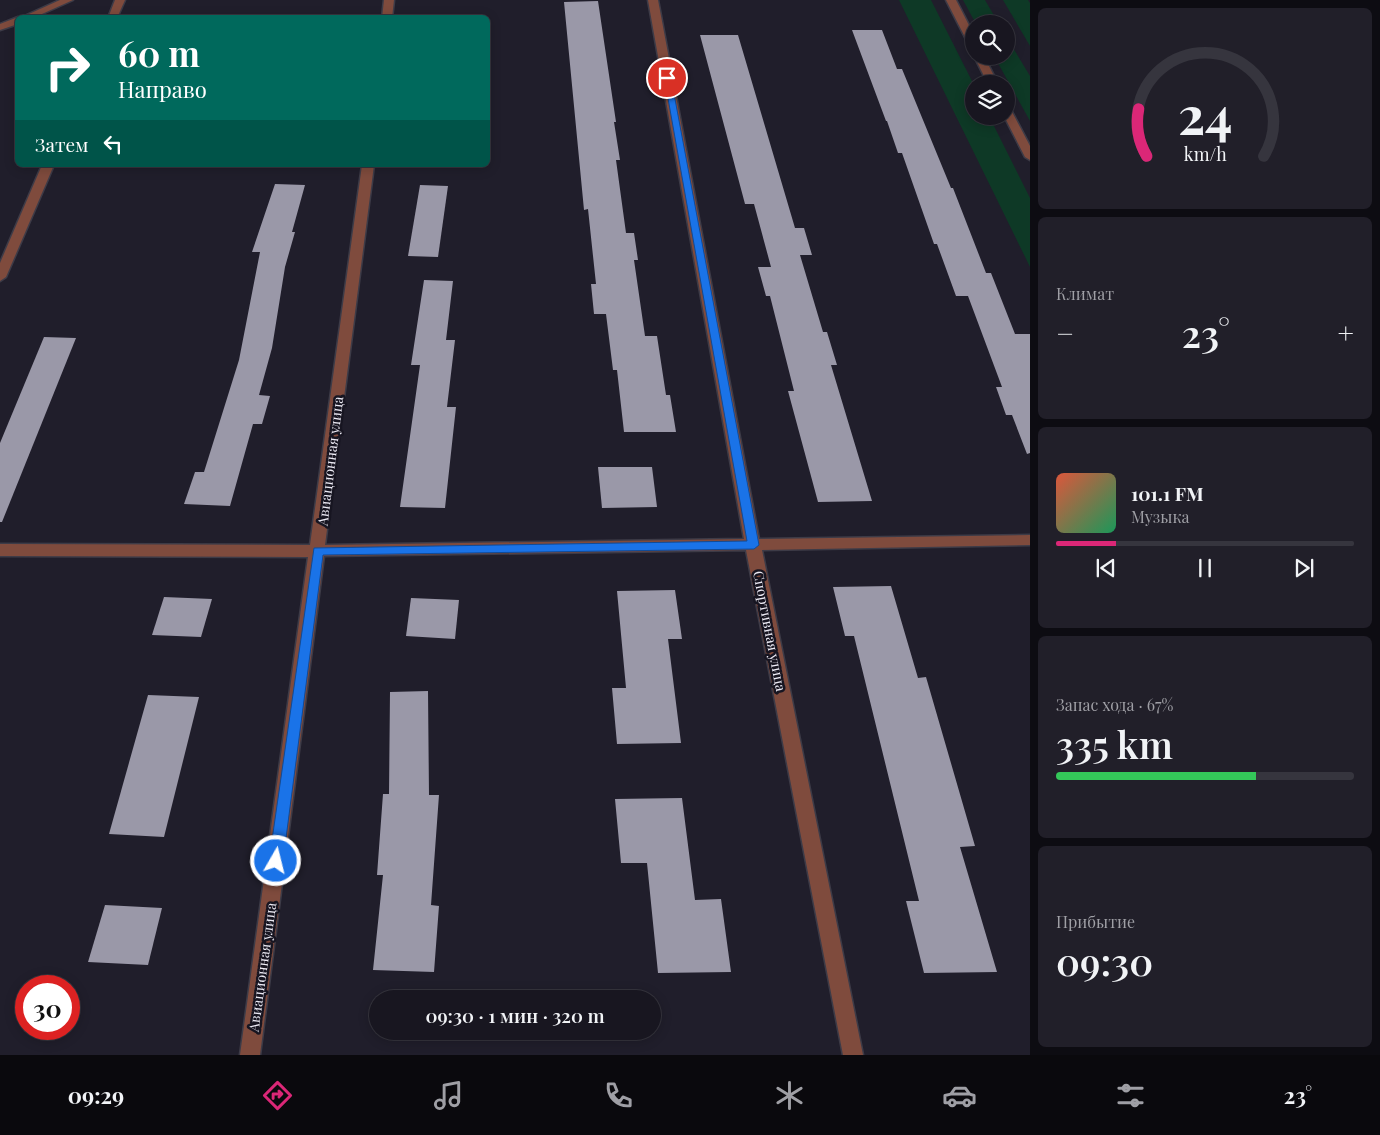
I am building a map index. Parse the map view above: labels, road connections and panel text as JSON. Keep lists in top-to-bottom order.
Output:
{
  "streets": {
    "street": ["Авиационная улица", "Спортивная улица"]
  },
  "page": {
    "turn": ["60 m", "Направо"],
    "then": "Затем",
    "tile": [
      "Климат",
      ["Запас хода · 67%", "335 km"],
      ["Прибытие", "09:30"]
    ],
    "heat": ["−", "23°", "+"],
    "song": ["101.1 FM", "Музыка"],
    "limit": "30",
    "trip": "09:30 · 1 мин · 320 m",
    "tabs": ["09:29", "23°"],
    "gauge": ["24", "km/h"]
  }
}
